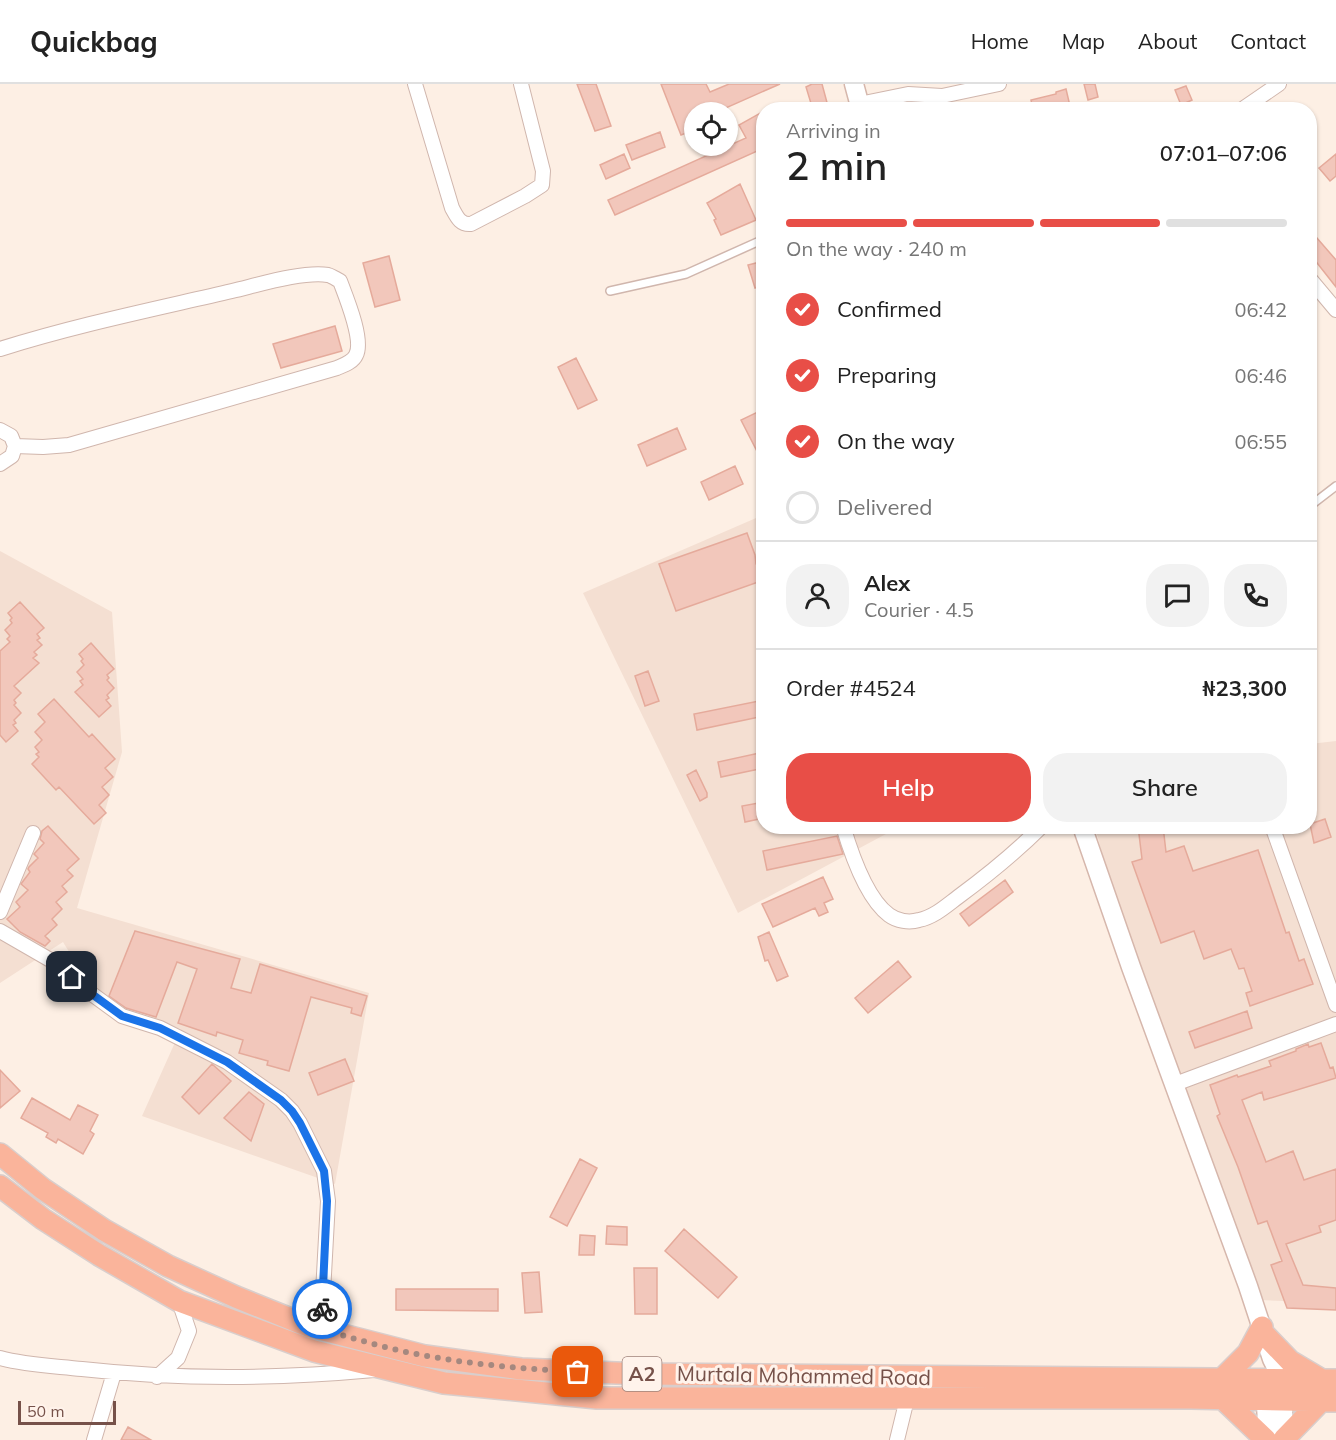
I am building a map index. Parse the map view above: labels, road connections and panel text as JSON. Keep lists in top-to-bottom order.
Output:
{
  "streets": {
    "highway": ["A2", "Murtala Mohammed Road"]
  },
  "scale_bar": "50 m",
  "page": {
    "header": "Quickbag",
    "nav": [
      "Home",
      "Map",
      "About",
      "Contact"
    ],
    "heading": ["2 min", "Arriving in", "07:01–07:06"],
    "panel": [
      "Alex",
      "Courier · 4.5",
      "Order #4524",
      "₦23,300"
    ],
    "bar": "On the way · 240 m",
    "list": [
      ["Confirmed", "06:42"],
      ["Preparing", "06:46"],
      ["On the way", "06:55"],
      "Delivered"
    ],
    "buttons": ["Help", "Share"],
    "scale": "50 m"
  }
}
